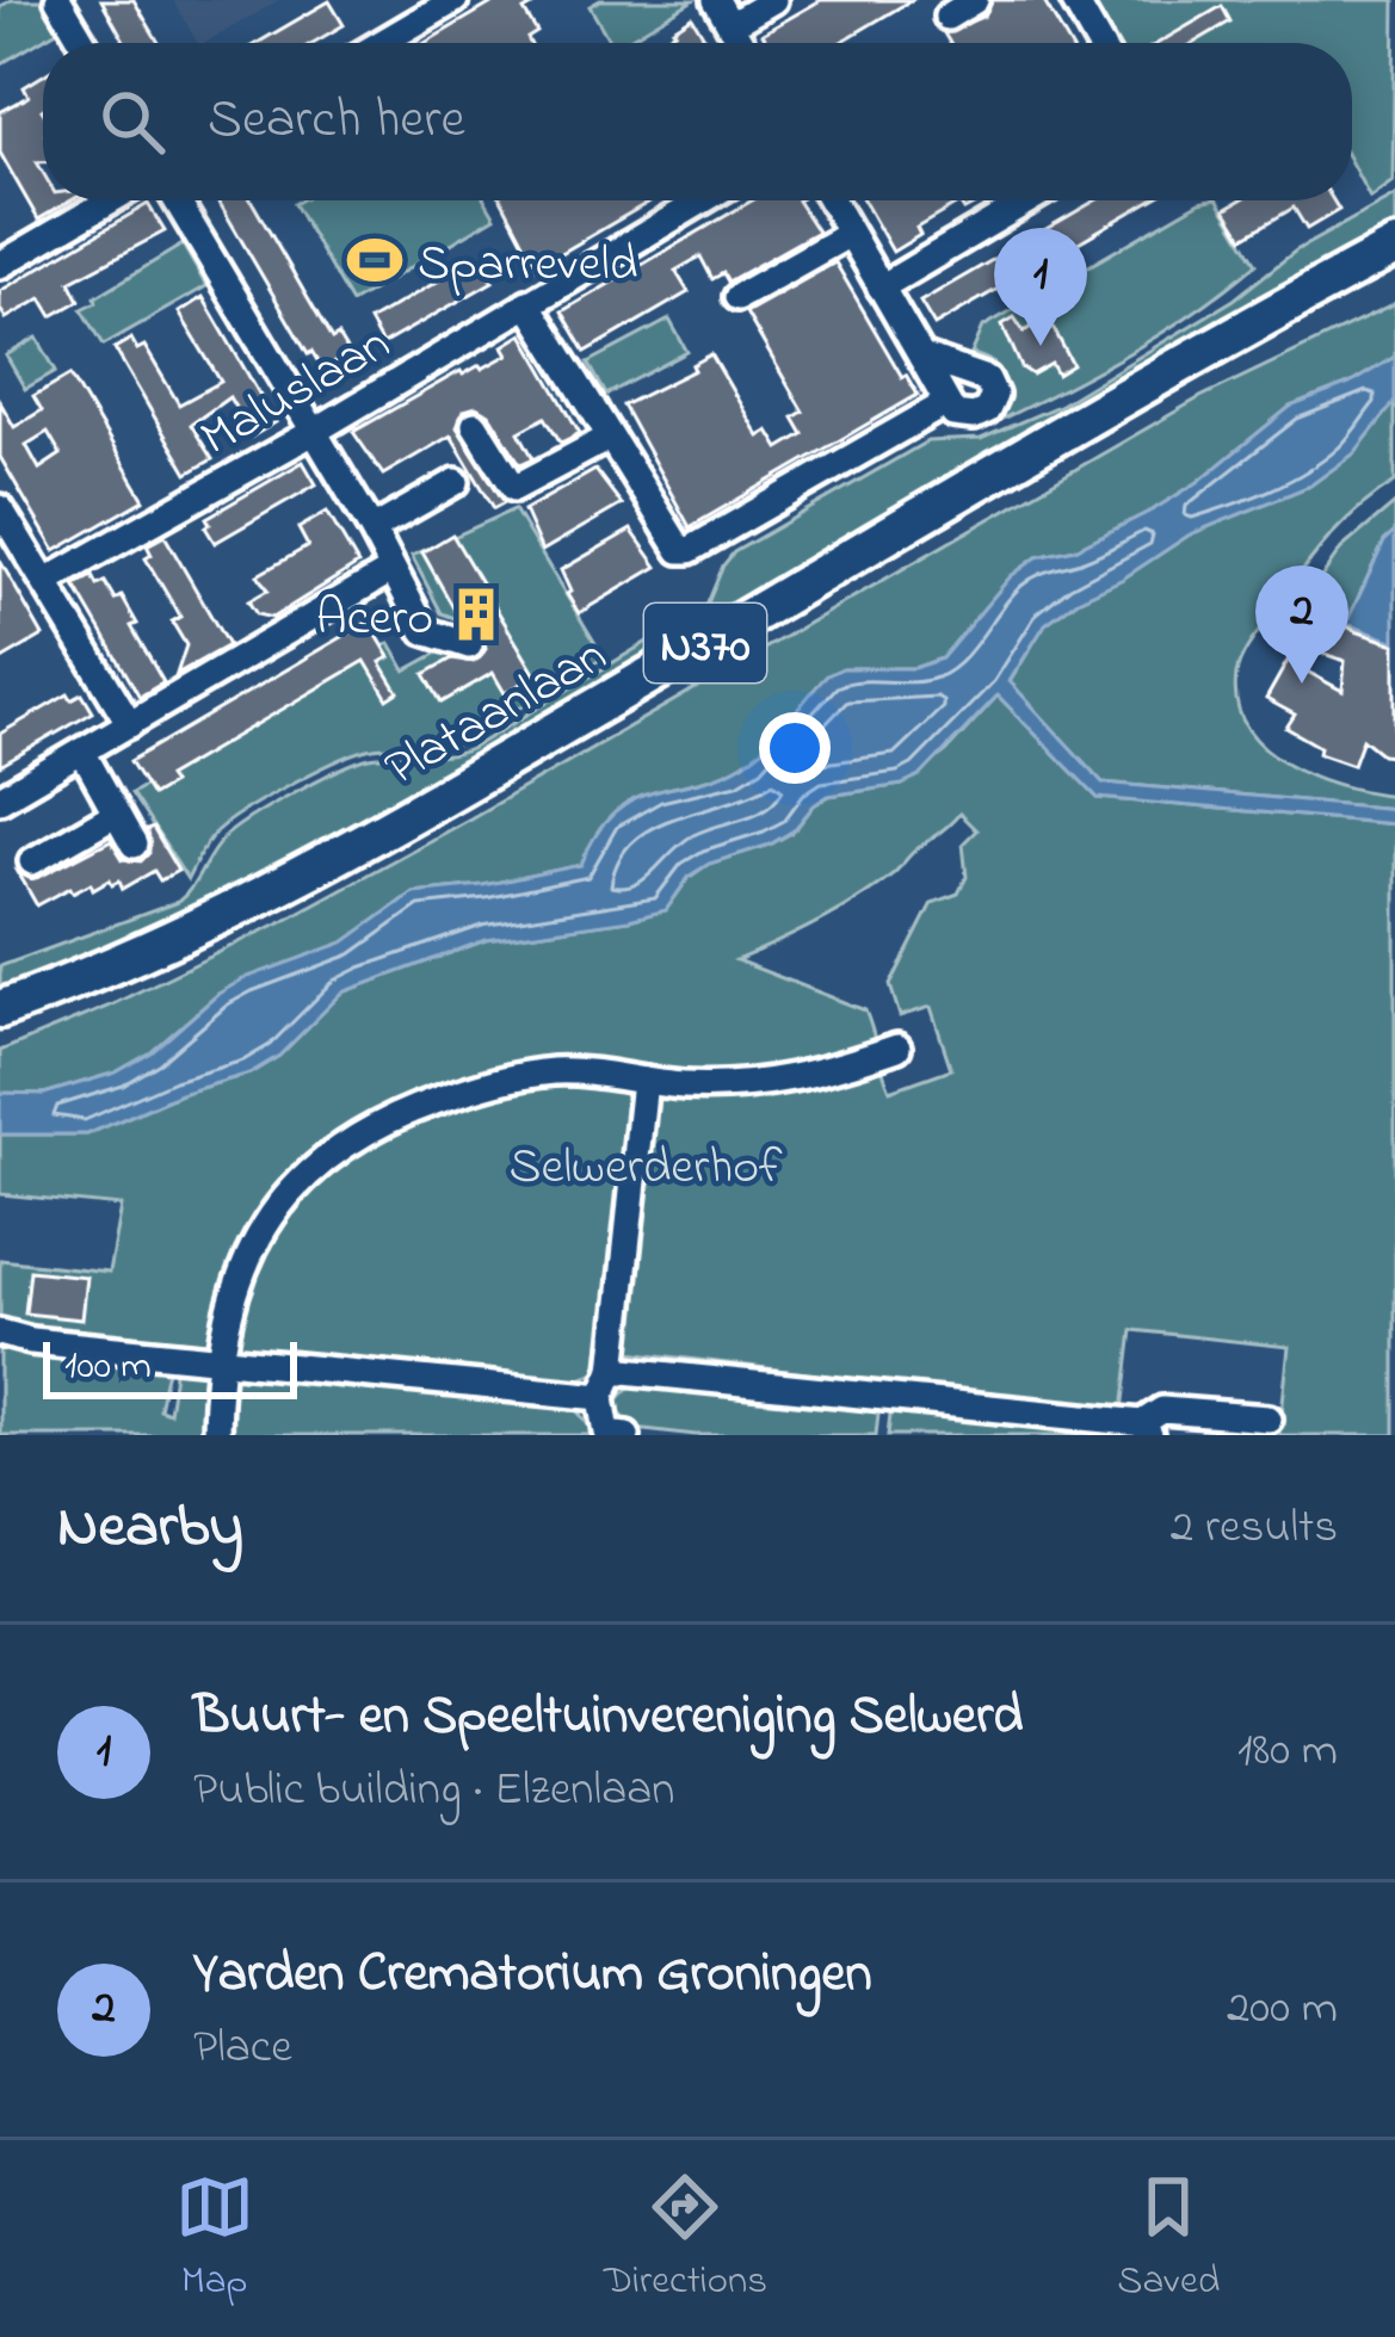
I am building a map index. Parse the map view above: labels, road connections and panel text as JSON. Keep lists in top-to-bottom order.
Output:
{
  "streets": {
    "highway": ["N370", "Plataanlaan"],
    "street": ["Maluslaan"]
  },
  "parks": ["Selwerderhof"],
  "places": {
    "sports": ["Sparreveld"],
    "building": ["Acero"]
  },
  "scale_bar": "100 m",
  "page": {
    "search": "Search here",
    "pins": ["1", "2"],
    "scale": "100 m",
    "heading": ["Nearby", "2 results"],
    "list": [
      {
        "mark": "1",
        "name": "Buurt- en Speeltuinvereniging Selwerd",
        "note": "Public building · Elzenlaan",
        "value": "180 m"
      },
      {
        "mark": "2",
        "name": "Yarden Crematorium Groningen",
        "note": "Place",
        "value": "200 m"
      }
    ],
    "nav": ["Map", "Directions", "Saved"]
  }
}
